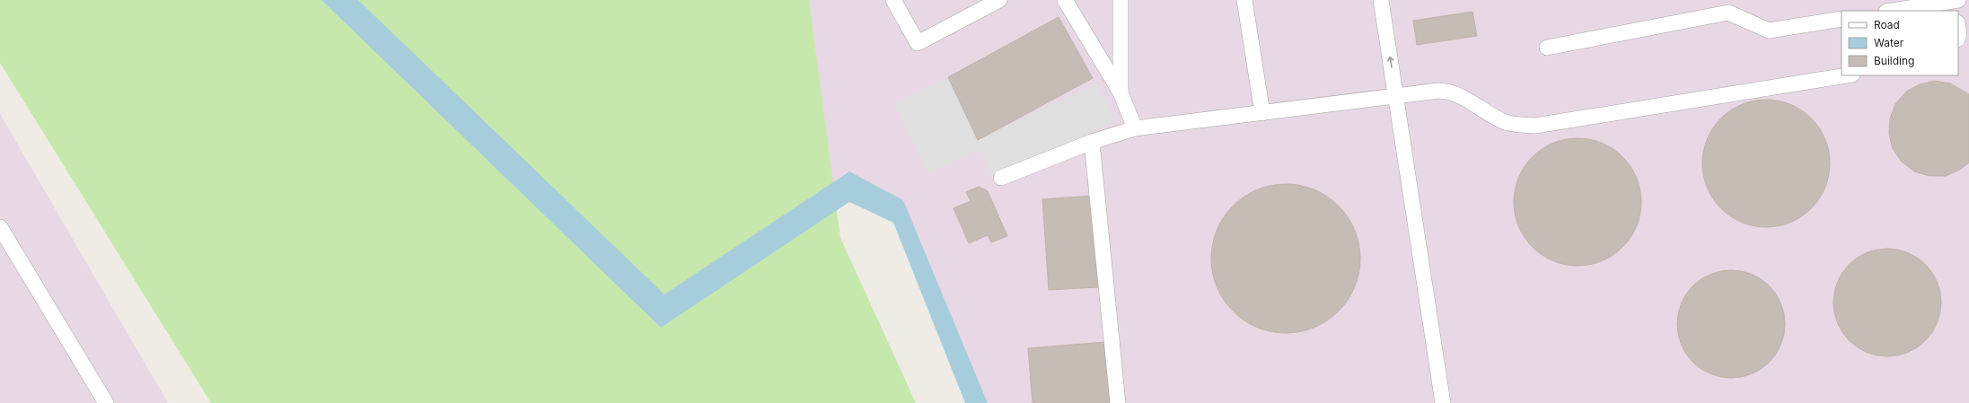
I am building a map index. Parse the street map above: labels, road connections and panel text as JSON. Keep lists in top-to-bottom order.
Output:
{
  "legend": ["Road", "Water", "Building"]
}
